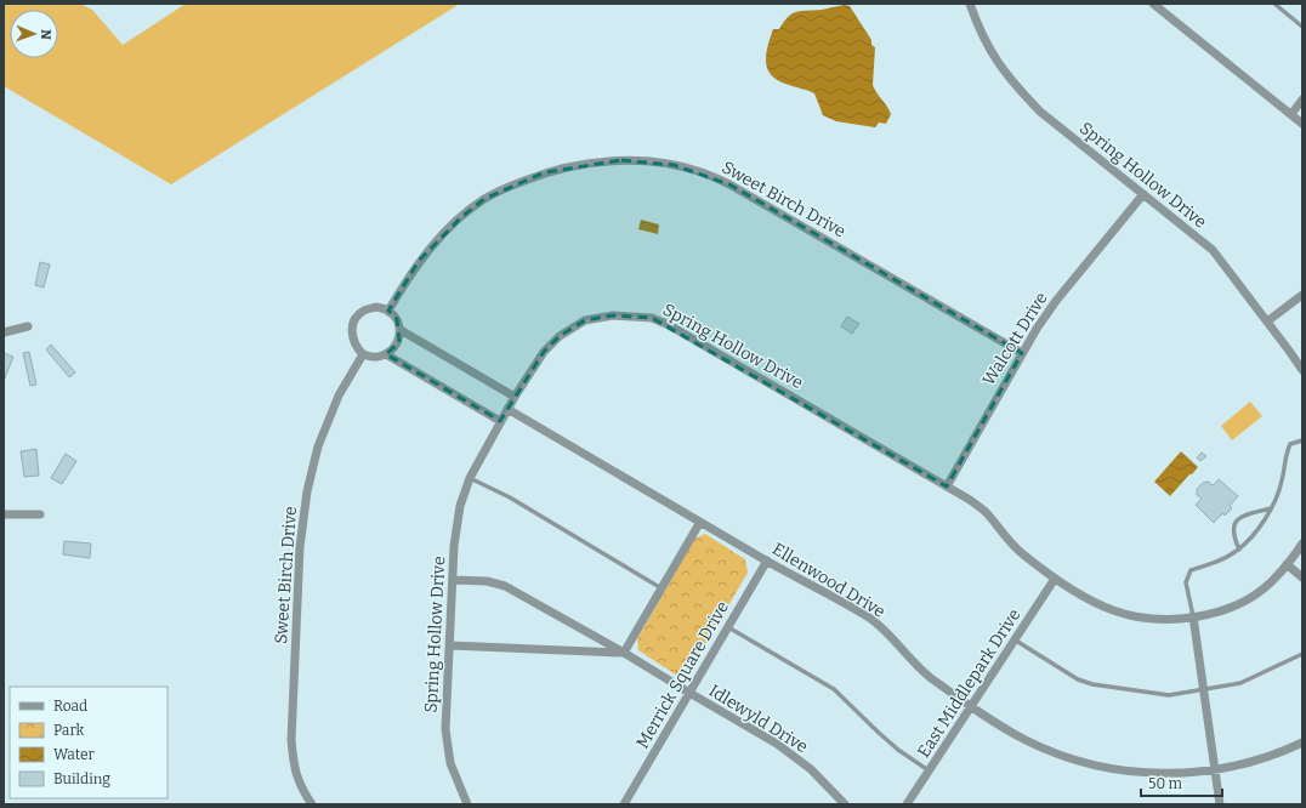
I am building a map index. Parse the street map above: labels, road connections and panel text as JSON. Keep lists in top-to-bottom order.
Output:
{
  "streets": {
    "street": [
      "Spring Hollow Drive",
      "Sweet Birch Drive",
      "Walcott Drive",
      "Ellenwood Drive",
      "Merrick Square Drive",
      "East Middlepark Drive",
      "Idlewyld Drive"
    ]
  },
  "crossings": [
    ["Spring Hollow Drive", "Walcott Drive"],
    ["Spring Hollow Drive", "Ellenwood Drive"],
    ["Spring Hollow Drive", "East Middlepark Drive"],
    ["Spring Hollow Drive", "Idlewyld Drive"],
    ["Sweet Birch Drive", "Walcott Drive"],
    ["Ellenwood Drive", "Merrick Square Drive"],
    ["Ellenwood Drive", "East Middlepark Drive"],
    ["Merrick Square Drive", "Idlewyld Drive"]
  ],
  "legend": [
    "Road",
    "Park",
    "Water",
    "Building"
  ],
  "scale_bar": "50 m",
  "north": "right"
}
